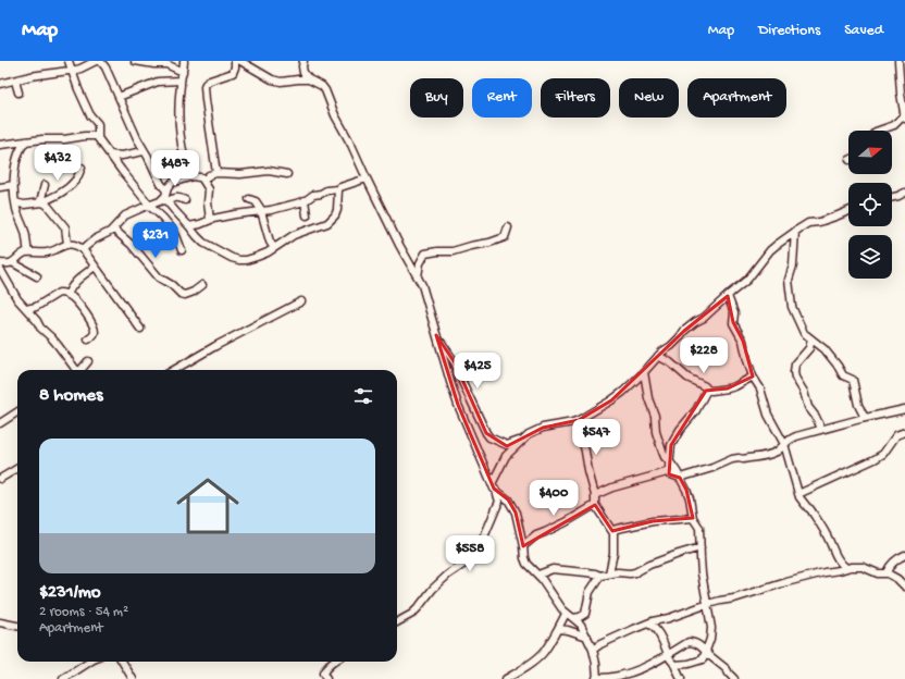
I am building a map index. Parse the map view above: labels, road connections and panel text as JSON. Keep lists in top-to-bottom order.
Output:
{
  "north": "right",
  "page": {
    "header": "Map",
    "nav": ["Map", "Directions", "Saved"],
    "chip": [
      "Buy",
      "Rent",
      "Filters",
      "New",
      "Apartment"
    ],
    "price": [
      "$432",
      "$487",
      "$231",
      "$228",
      "$425",
      "$547",
      "$400",
      "$558"
    ],
    "heading": "8 homes",
    "list": [
      {
        "name": "$231/mo",
        "note": "2 rooms · 54 m² · Apartment"
      }
    ]
  }
}
